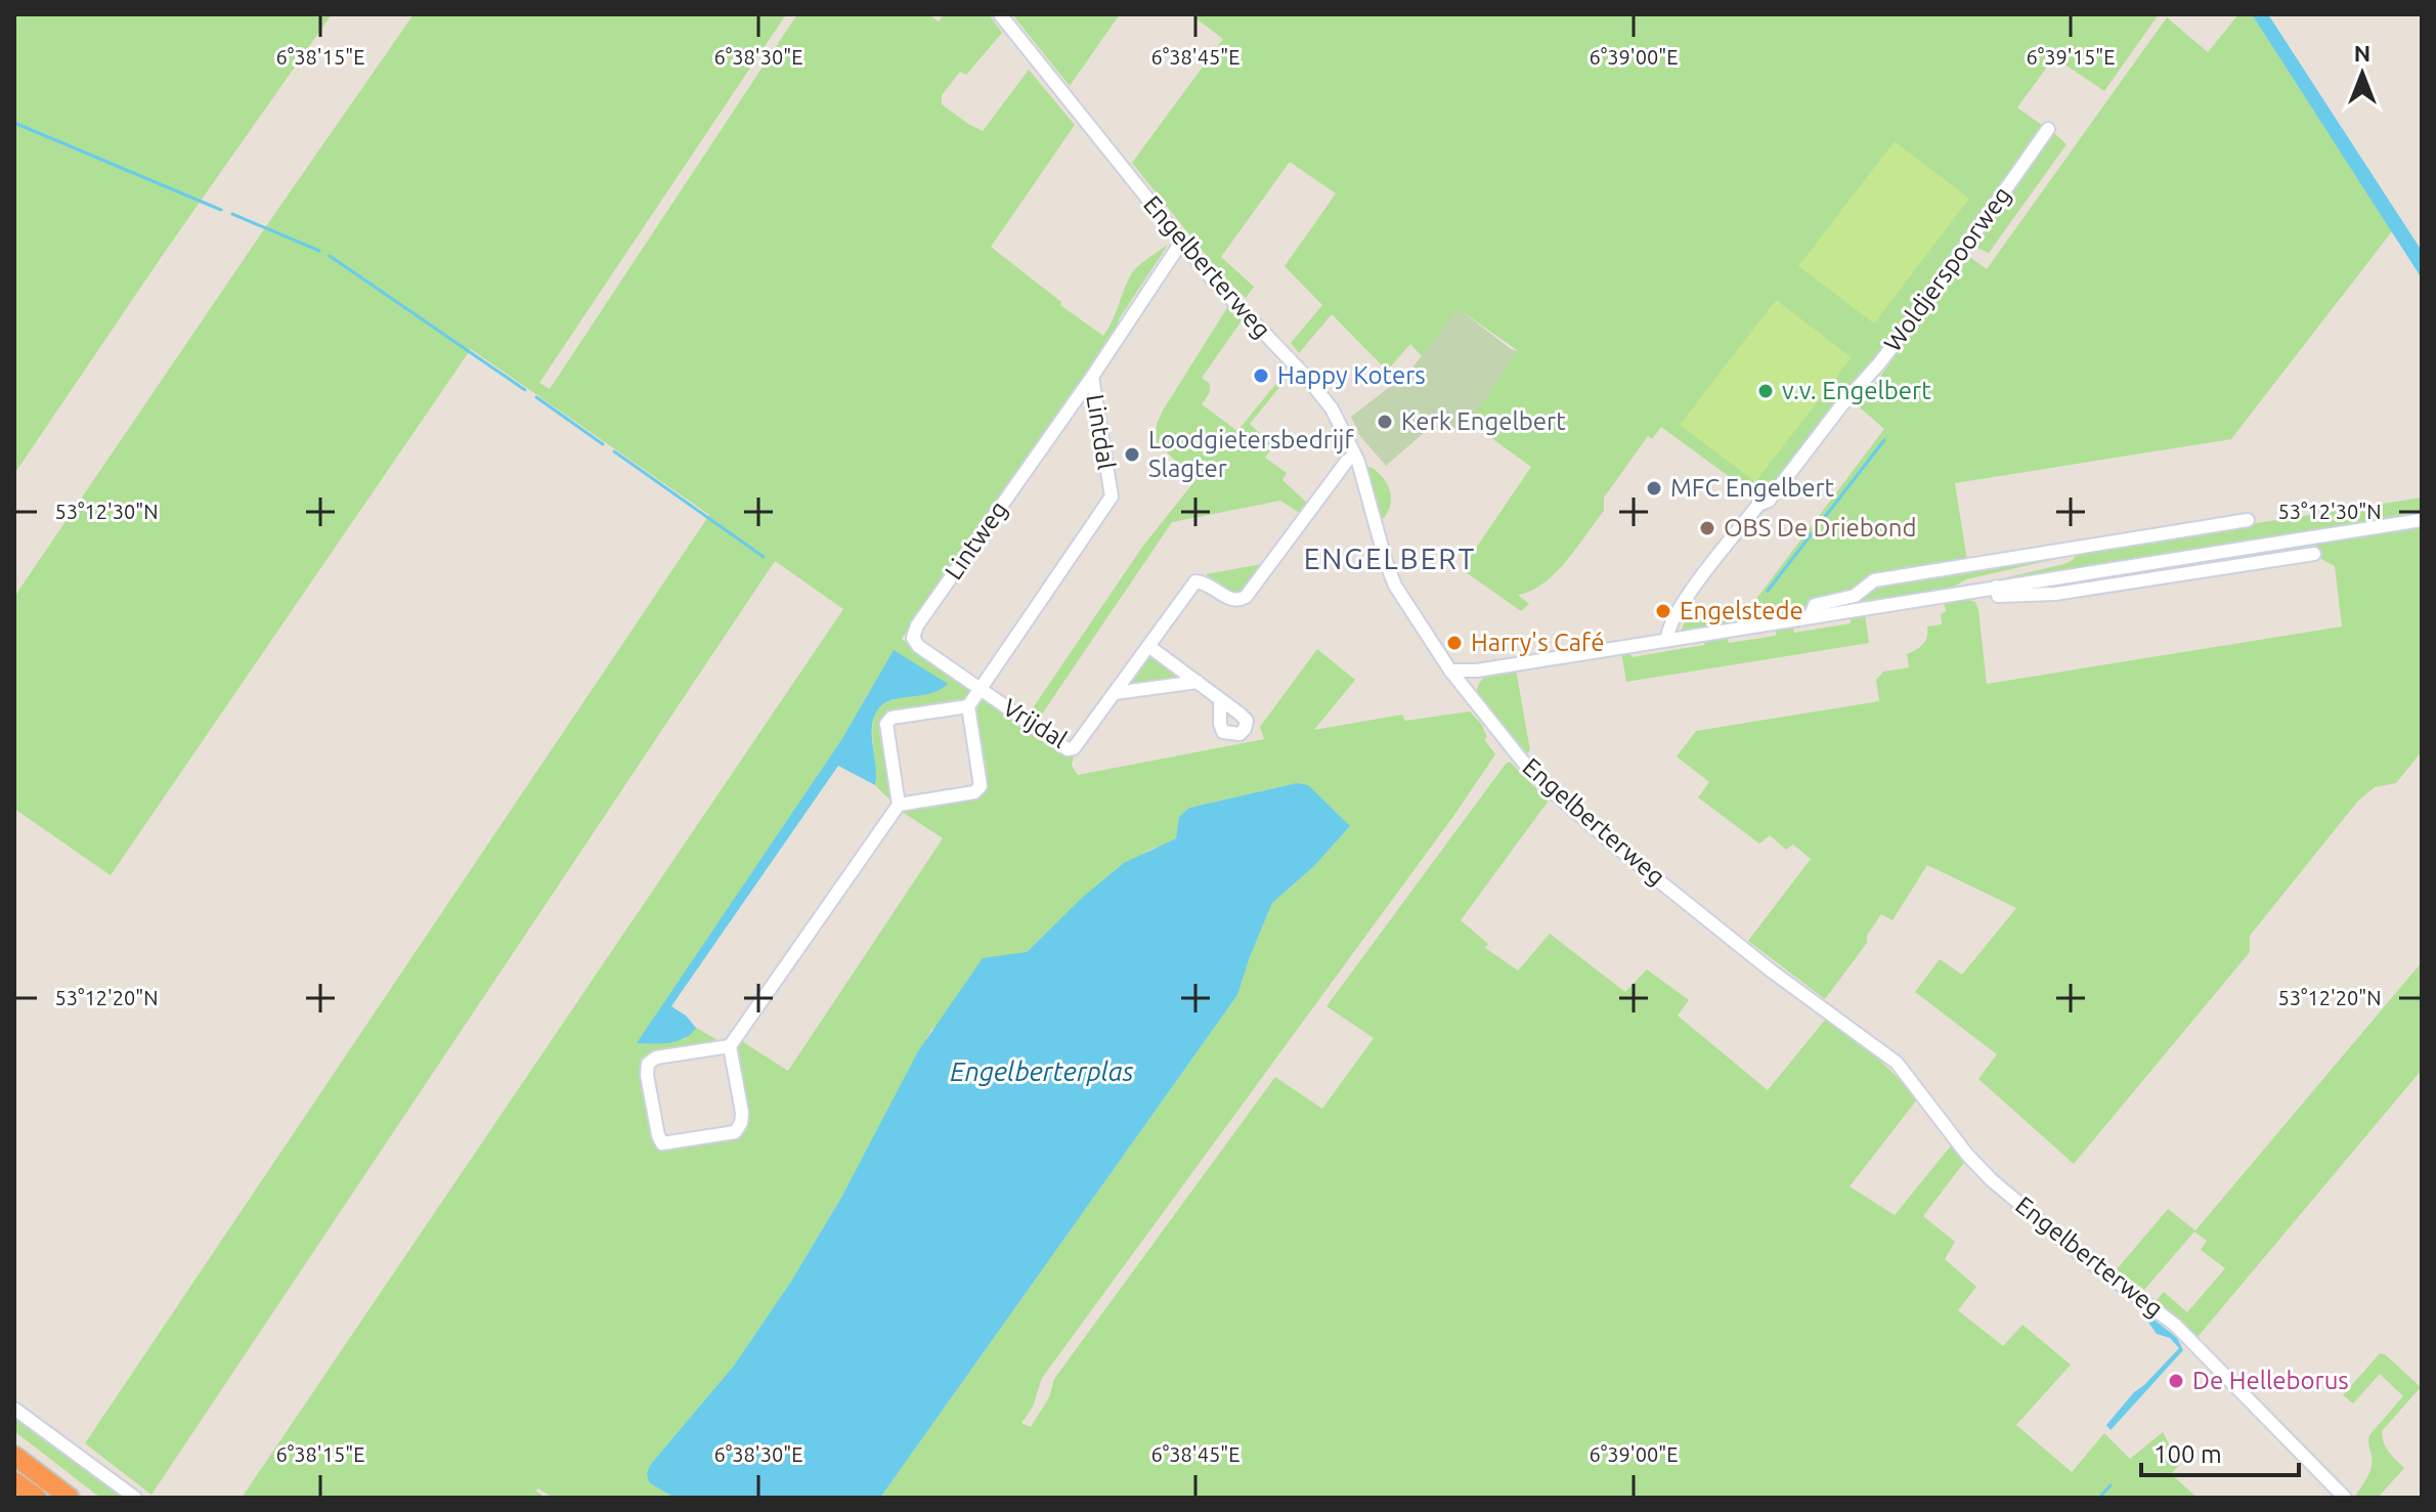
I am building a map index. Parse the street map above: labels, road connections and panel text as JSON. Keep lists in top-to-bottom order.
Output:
{
  "streets": {
    "street": [
      "Engelberterweg",
      "Woldjerspoorweg",
      "Lintdal",
      "Lintweg",
      "Vrijdal"
    ]
  },
  "crossings": [
    ["Engelberterweg", "Lintdal"],
    ["Engelberterweg", "Vrijdal"],
    ["Lintdal", "Lintweg"],
    ["Lintdal", "Vrijdal"],
    ["Lintweg", "Vrijdal"]
  ],
  "districts": ["ENGELBERT"],
  "water": ["Engelberterplas"],
  "places": [
    "Happy Koters",
    "v.v. Engelbert",
    "Kerk Engelbert",
    "Loodgietersbedrijf Slagter",
    "MFC Engelbert",
    "OBS De Driebond",
    "Engelstede",
    "Harry's Café",
    "De Helleborus"
  ],
  "scale_bar": "100 m",
  "north": "top",
  "coordinates": [
    "6°38'15\"E",
    "6°38'30\"E",
    "6°38'45\"E",
    "6°39'00\"E",
    "6°39'15\"E",
    "53°12'30\"N",
    "53°12'20\"N"
  ]
}
